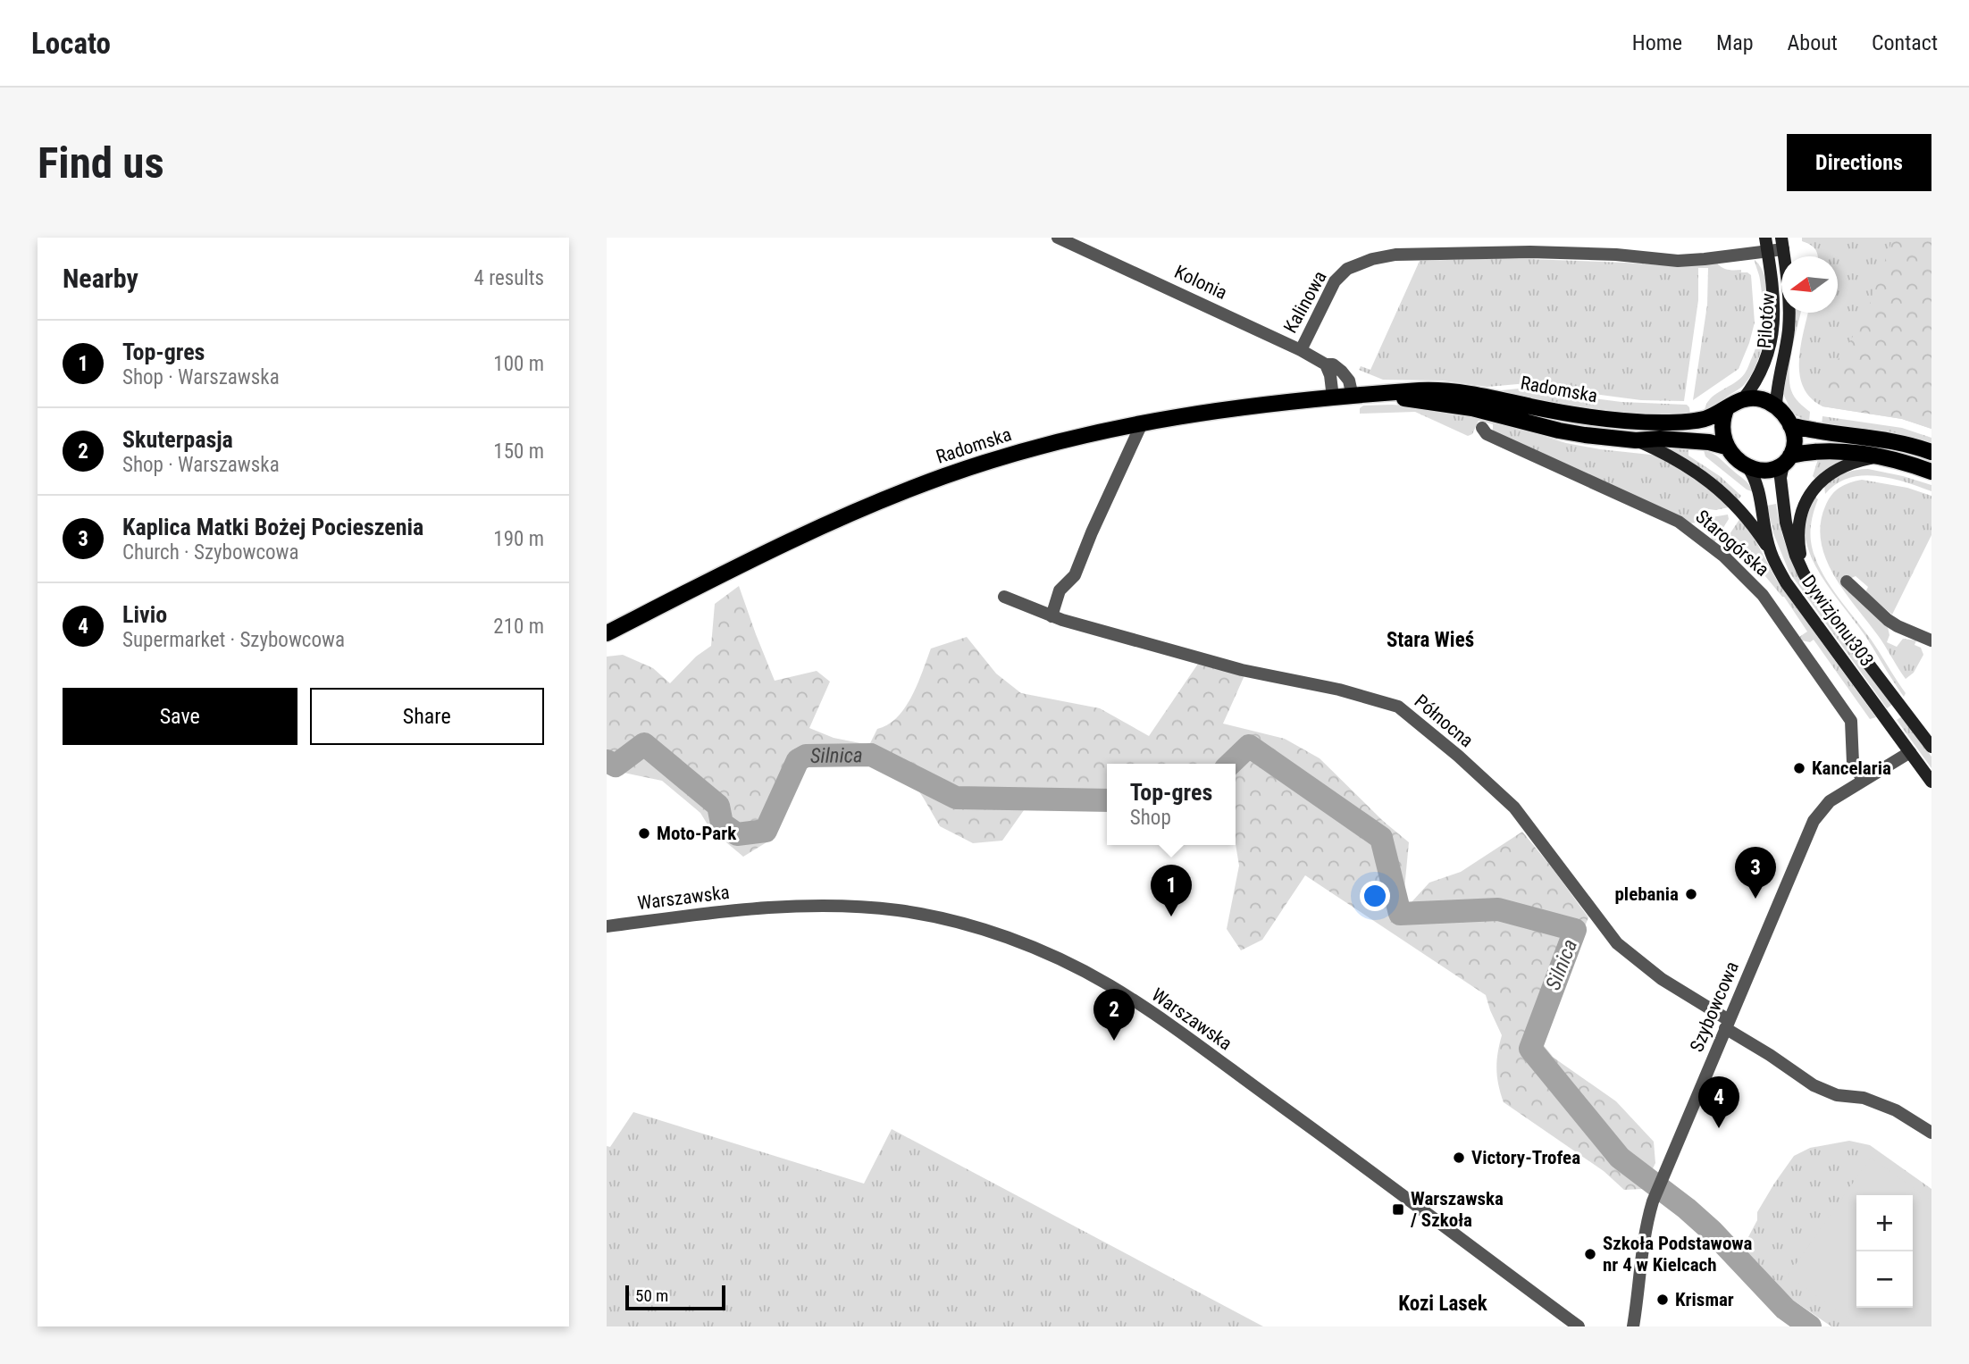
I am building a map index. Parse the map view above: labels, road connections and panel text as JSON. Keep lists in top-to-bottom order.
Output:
{
  "streets": {
    "main road": ["Pilotów", "Radomska", "Dywizjonu 303"],
    "street": [
      "Kolonia",
      "Kalinowa",
      "Starogórska",
      "Północna",
      "Warszawska",
      "Szybowcowa"
    ]
  },
  "crossings": [
    ["Kolonia", "Kalinowa"],
    ["Kolonia", "Radomska"],
    ["Kalinowa", "Pilotów"],
    ["Pilotów", "Radomska"],
    ["Pilotów", "Dywizjonu 303"],
    ["Radomska", "Dywizjonu 303"],
    ["Starogórska", "Szybowcowa"],
    ["Dywizjonu 303", "Szybowcowa"],
    ["Północna", "Szybowcowa"]
  ],
  "districts": ["Stara Wieś", "Kozi Lasek"],
  "water": ["Silnica"],
  "places": {
    "other": [
      "Kancelaria",
      "Moto-Park",
      "plebania",
      "Victory-Trofea",
      "Szkoła Podstawowa nr 4 w Kielcach",
      "Krismar"
    ],
    "transit": ["Warszawska / Szkoła"]
  },
  "scale_bar": "50 m",
  "north": "left",
  "page": {
    "header": "Locato",
    "nav": [
      "Home",
      "Map",
      "About",
      "Contact"
    ],
    "buttons": [
      "Directions",
      ["Save", "Share"]
    ],
    "title": "Find us",
    "heading": ["Nearby", "4 results"],
    "list": [
      {
        "mark": "1",
        "name": "Top-gres",
        "note": "Shop · Warszawska",
        "value": "100 m"
      },
      {
        "mark": "2",
        "name": "Skuterpasja",
        "note": "Shop · Warszawska",
        "value": "150 m"
      },
      {
        "mark": "3",
        "name": "Kaplica Matki Bożej Pocieszenia",
        "note": "Church · Szybowcowa",
        "value": "190 m"
      },
      {
        "mark": "4",
        "name": "Livio",
        "note": "Supermarket · Szybowcowa",
        "value": "210 m"
      }
    ],
    "popup": ["Top-gres", "Shop"],
    "pins": [
      "3",
      "1",
      "2",
      "4"
    ],
    "map_buttons": ["+", "−"],
    "scale": "50 m"
  }
}
